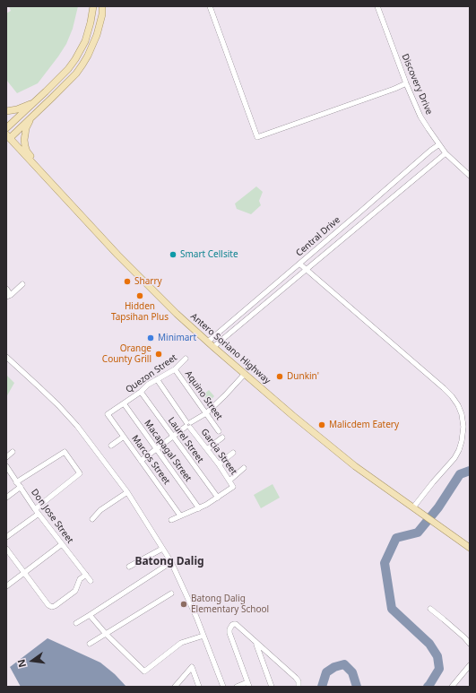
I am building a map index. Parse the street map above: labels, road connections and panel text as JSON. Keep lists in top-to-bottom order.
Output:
{
  "streets": {
    "main road": ["Antero Soriano Highway"],
    "street": [
      "Discovery Drive",
      "Central Drive",
      "Quezon Street",
      "Aquino Street",
      "Laurel Street",
      "Macapagal Street",
      "Garcia Street",
      "Marcos Street",
      "Don Jose Street"
    ]
  },
  "crossings": [
    ["Discovery Drive", "Central Drive"],
    ["Central Drive", "Antero Soriano Highway"],
    ["Quezon Street", "Aquino Street"],
    ["Quezon Street", "Laurel Street"],
    ["Quezon Street", "Macapagal Street"],
    ["Quezon Street", "Garcia Street"],
    ["Quezon Street", "Marcos Street"],
    ["Laurel Street", "Garcia Street"]
  ],
  "districts": ["Batong Dalig"],
  "places": [
    "Smart Cellsite",
    "Sharry",
    "Hidden Tapsihan Plus",
    "Minimart",
    "Orange County Grill",
    "Dunkin'",
    "Malicdem Eatery",
    "Batong Dalig Elementary School"
  ],
  "north": "left"
}
